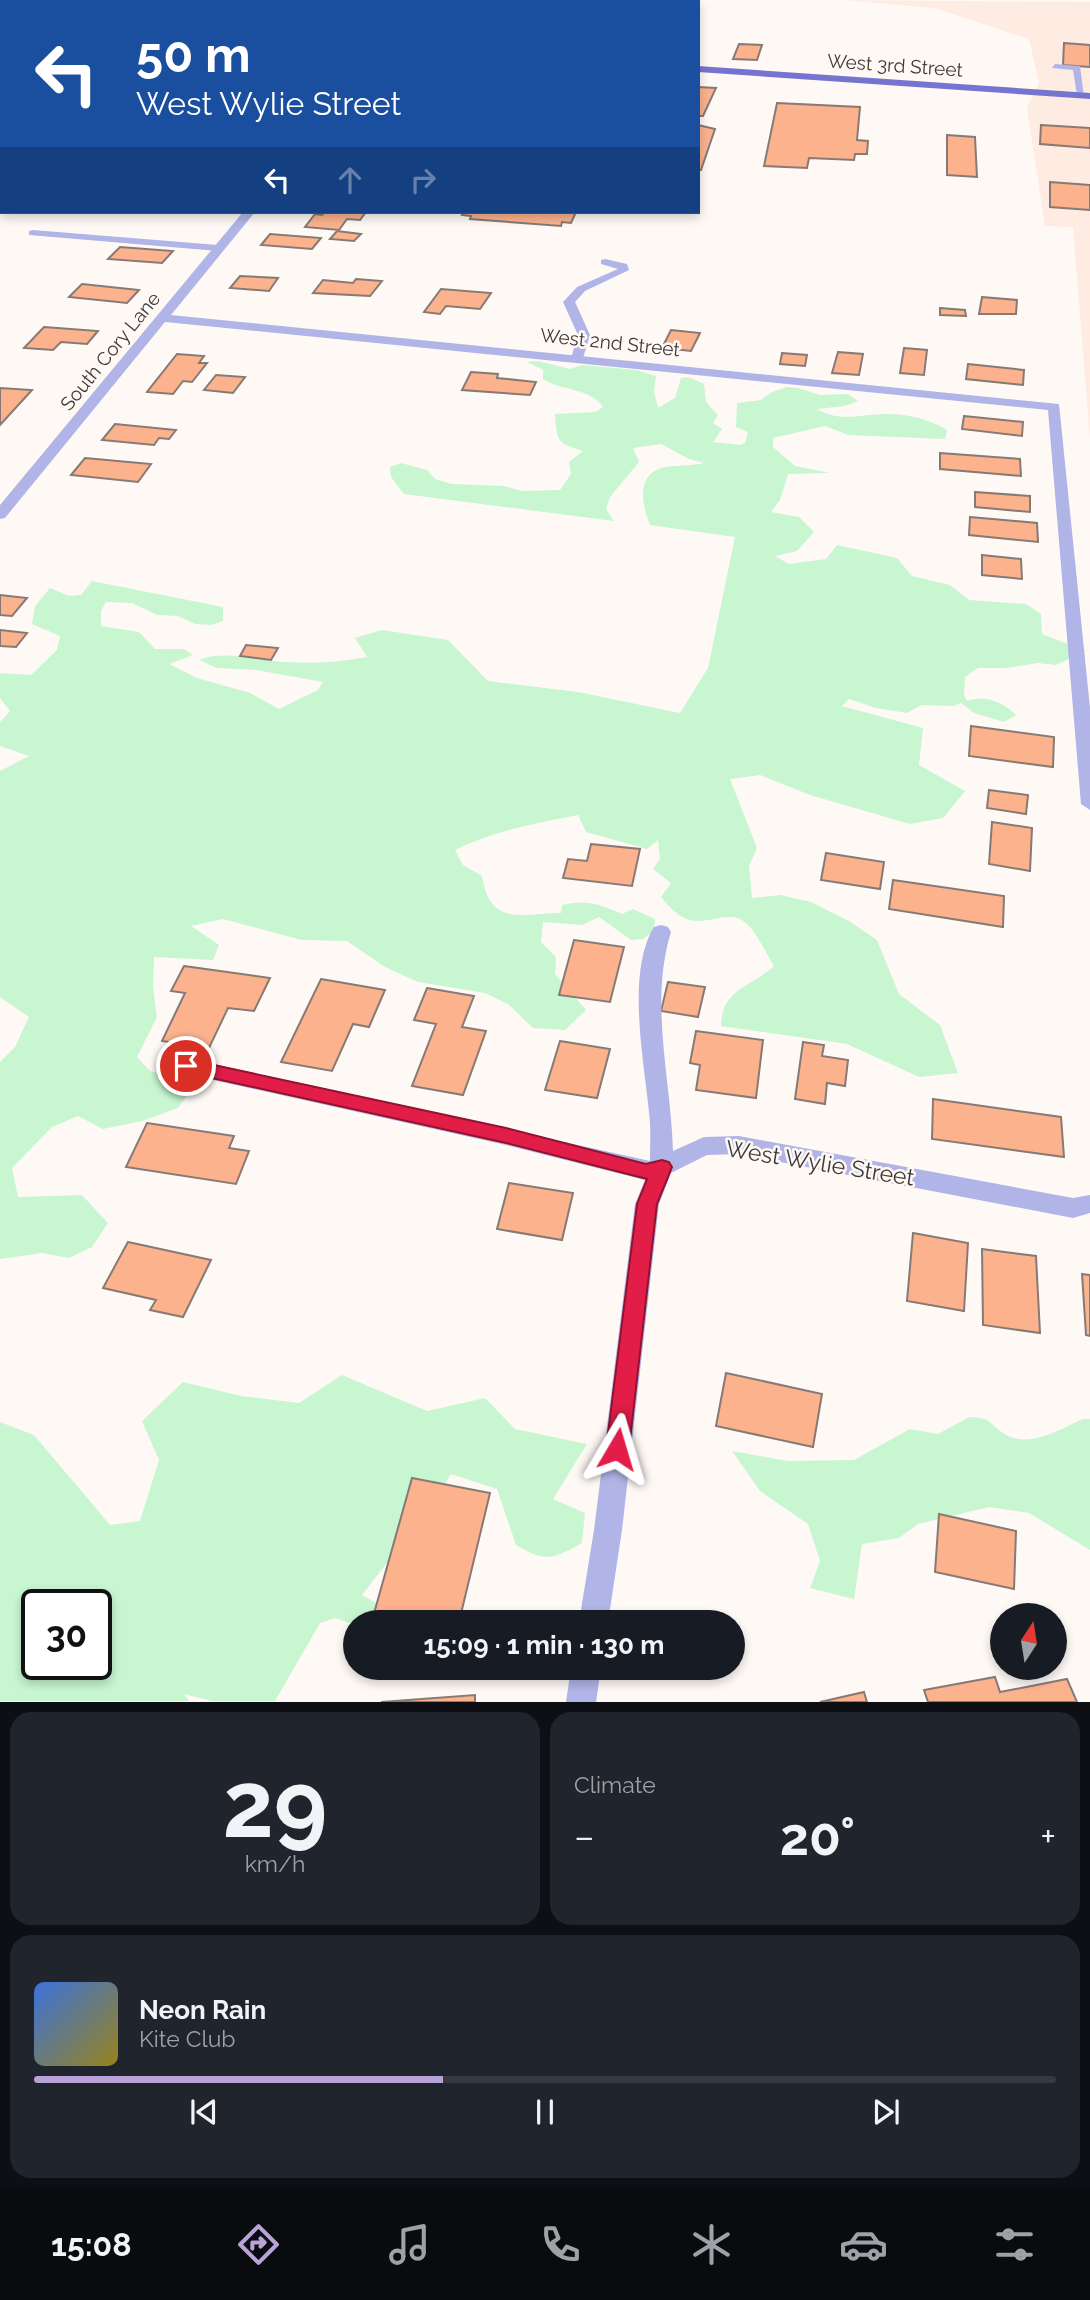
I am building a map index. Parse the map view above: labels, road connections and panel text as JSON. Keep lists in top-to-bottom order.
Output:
{
  "streets": {
    "main road": ["West 3rd Street"],
    "street": ["West 2nd Street", "South Cory Lane", "West Wylie Street"]
  },
  "crossings": [
    ["West 2nd Street", "South Cory Lane"]
  ],
  "north": "top",
  "page": {
    "turn": ["50 m", "West Wylie Street"],
    "limit": "30",
    "trip": "15:09 · 1 min · 130 m",
    "tile": [
      ["29", "km/h"],
      "Climate"
    ],
    "heat": ["−", "20°", "+"],
    "song": ["Neon Rain", "Kite Club"],
    "tabs": "15:08"
  }
}
